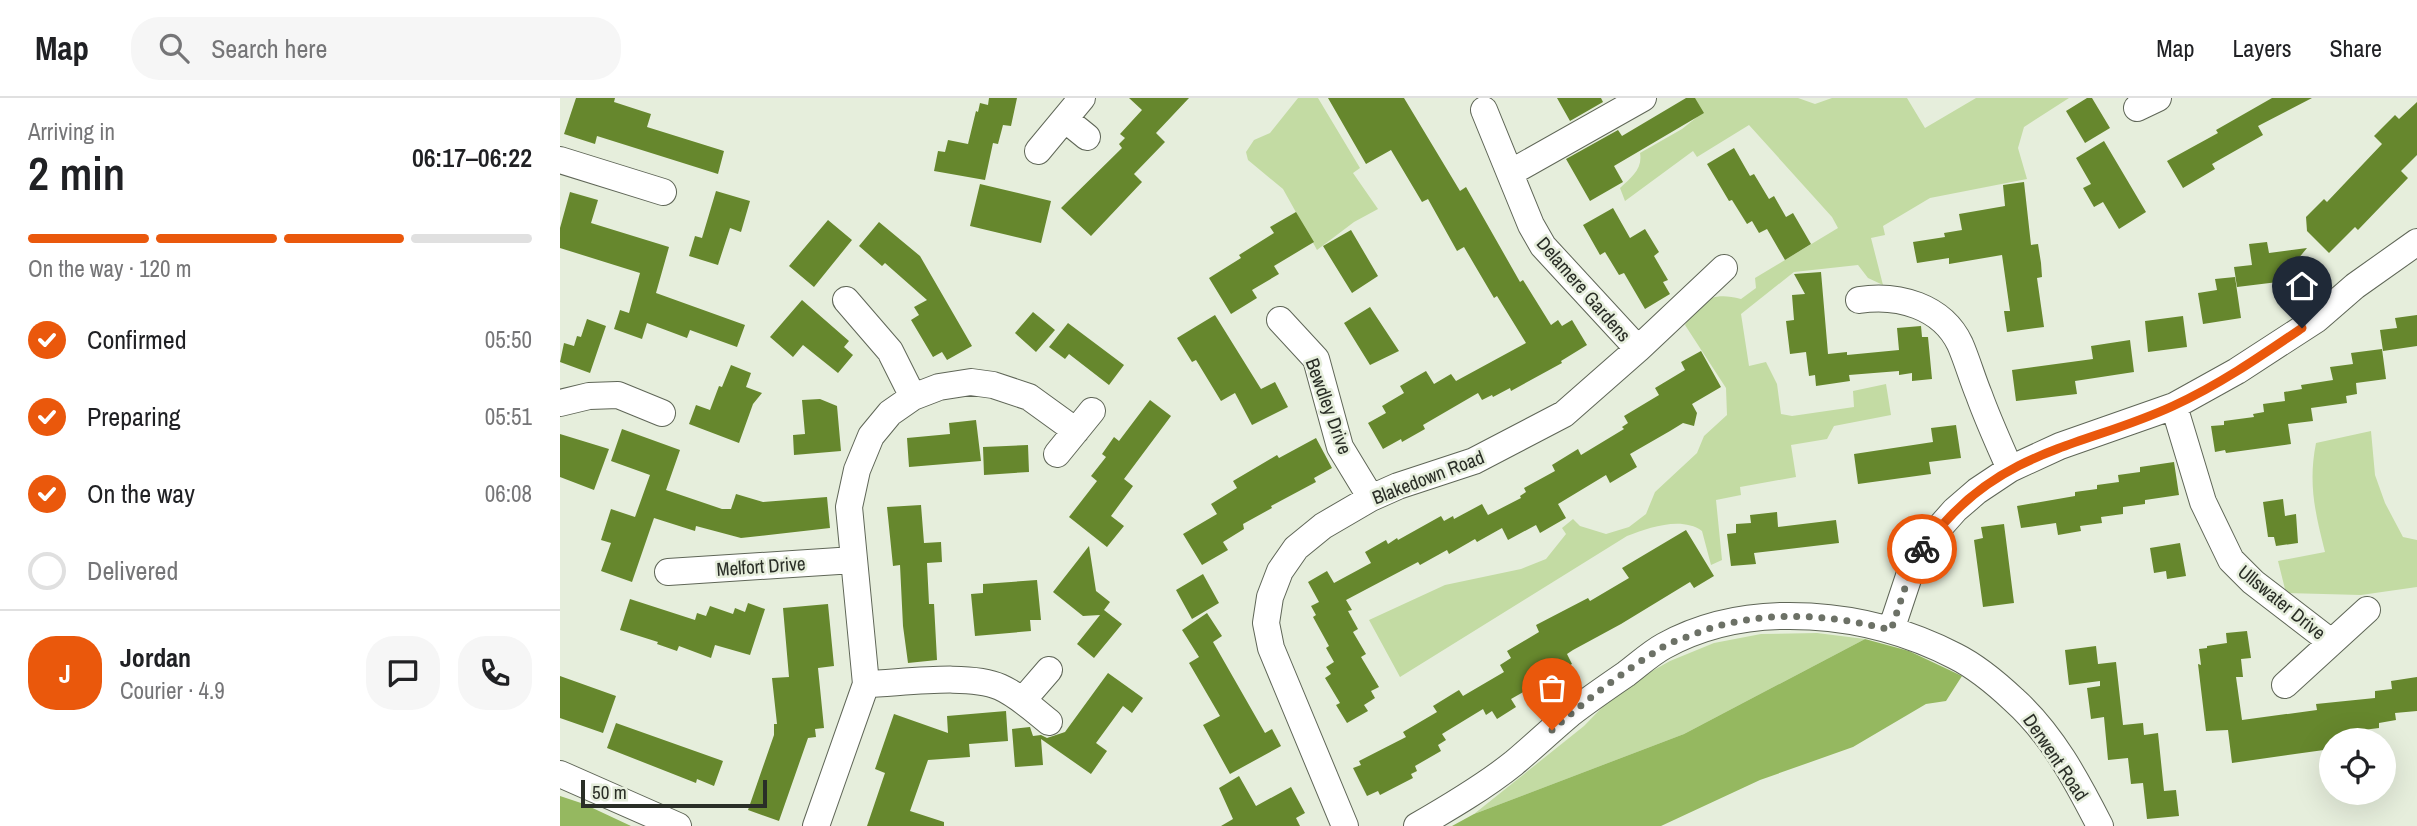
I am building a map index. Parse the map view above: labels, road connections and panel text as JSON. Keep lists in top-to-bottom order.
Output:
{
  "streets": {
    "street": [
      "Delamere Gardens",
      "Bewdley Drive",
      "Blakedown Road",
      "Melfort Drive",
      "Ullswater Drive",
      "Derwent Road"
    ]
  },
  "crossings": [
    ["Delamere Gardens", "Blakedown Road"],
    ["Bewdley Drive", "Blakedown Road"]
  ],
  "scale_bar": "50 m",
  "page": {
    "header": "Map",
    "search": "Search here",
    "nav": ["Map", "Layers", "Share"],
    "heading": ["2 min", "Arriving in", "06:17–06:22"],
    "panel": ["Jordan", "Courier · 4.9"],
    "bar": "On the way · 120 m",
    "list": [
      ["Confirmed", "05:50"],
      ["Preparing", "05:51"],
      ["On the way", "06:08"],
      "Delivered"
    ],
    "round": "J",
    "scale": "50 m"
  }
}
